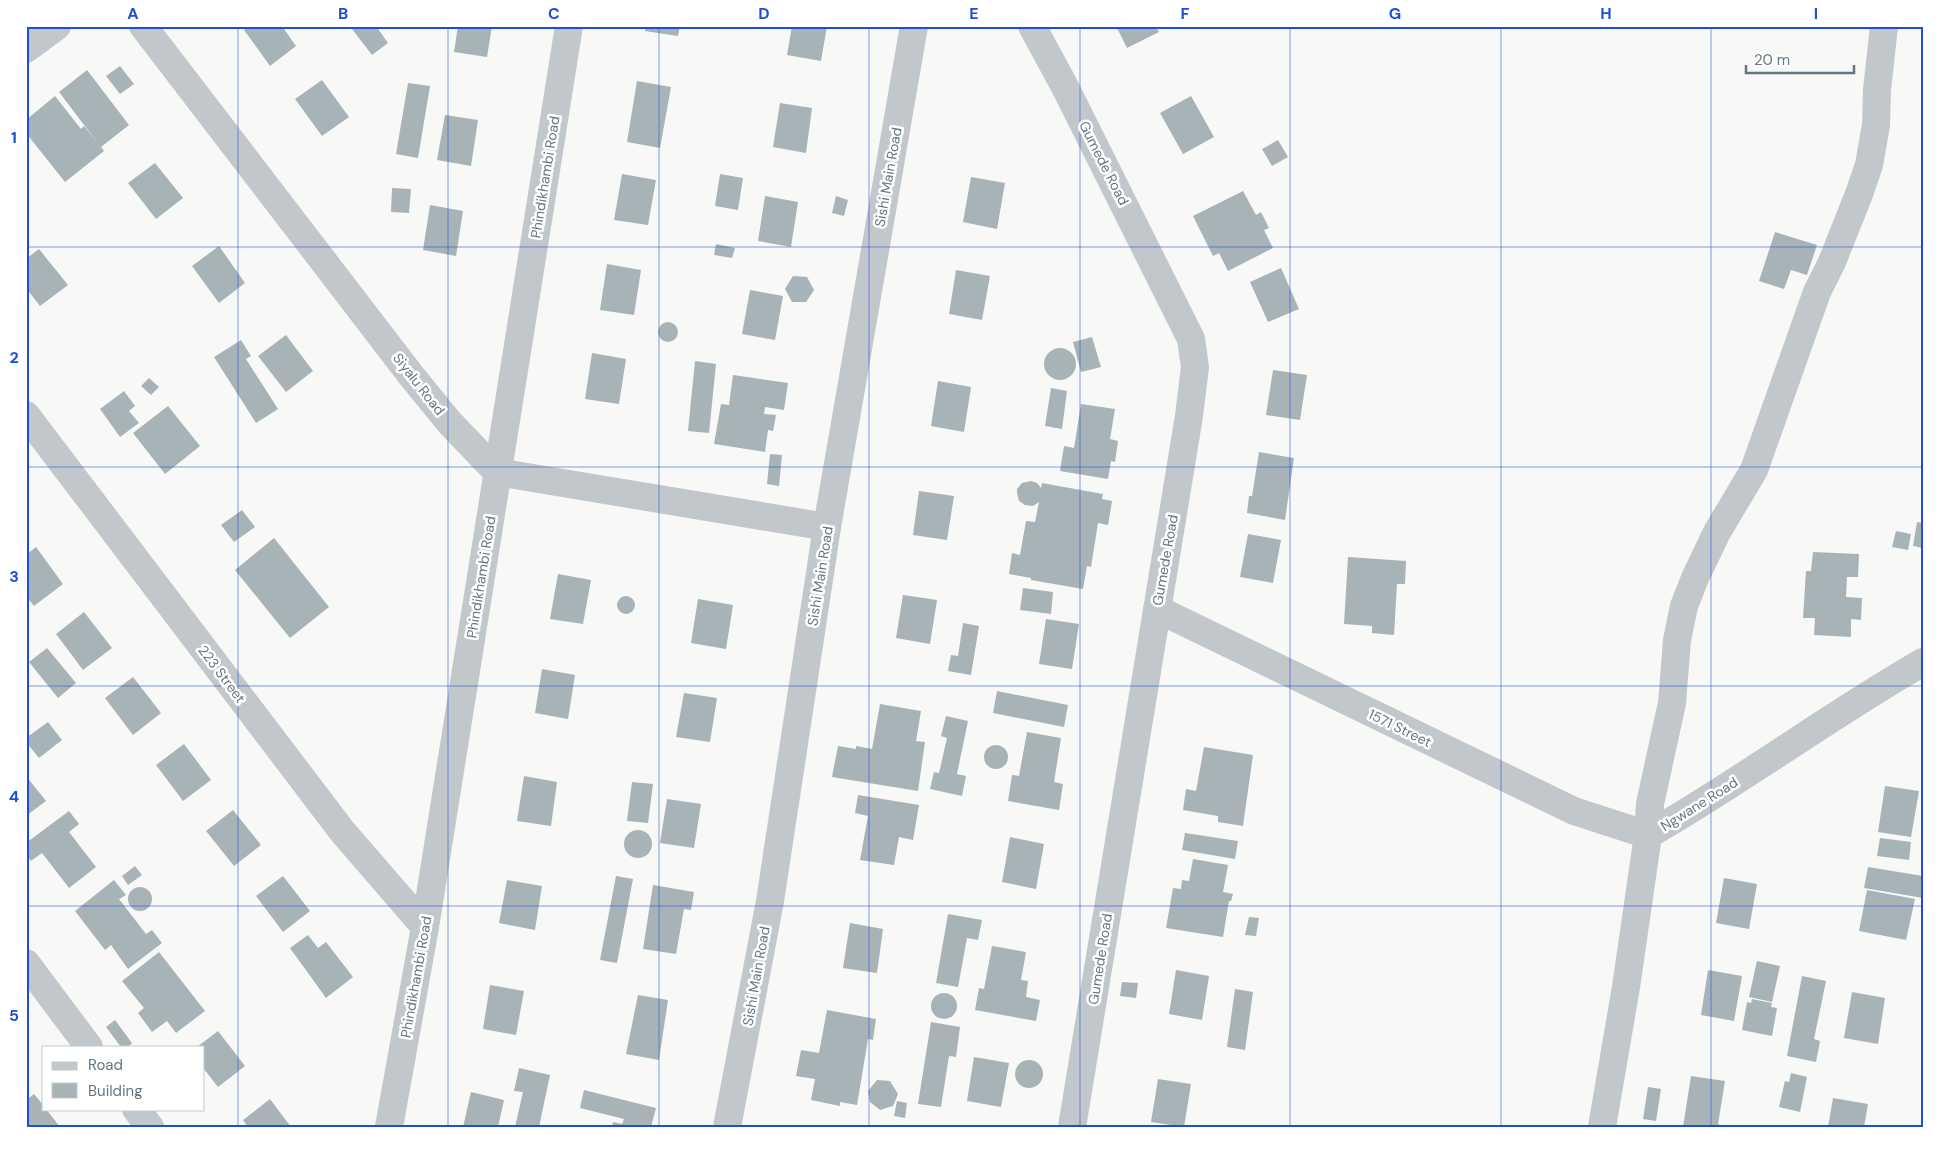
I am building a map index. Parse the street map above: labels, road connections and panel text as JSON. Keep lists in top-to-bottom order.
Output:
{
  "streets": {
    "street": [
      "Gumede Road",
      "Phindikhambi Road",
      "Sishi Main Road",
      "Siyalu Road",
      "223 Street",
      "1571 Street",
      "Ngwane Road"
    ]
  },
  "crossings": [
    ["Gumede Road", "1571 Street"],
    ["Phindikhambi Road", "Siyalu Road"],
    ["Phindikhambi Road", "223 Street"],
    ["1571 Street", "Ngwane Road"]
  ],
  "legend": ["Road", "Building"],
  "scale_bar": "20 m",
  "grid": {
    "columns": [
      "A",
      "B",
      "C",
      "D",
      "E",
      "F",
      "G",
      "H",
      "I"
    ],
    "rows": [
      "1",
      "2",
      "3",
      "4",
      "5"
    ]
  }
}
